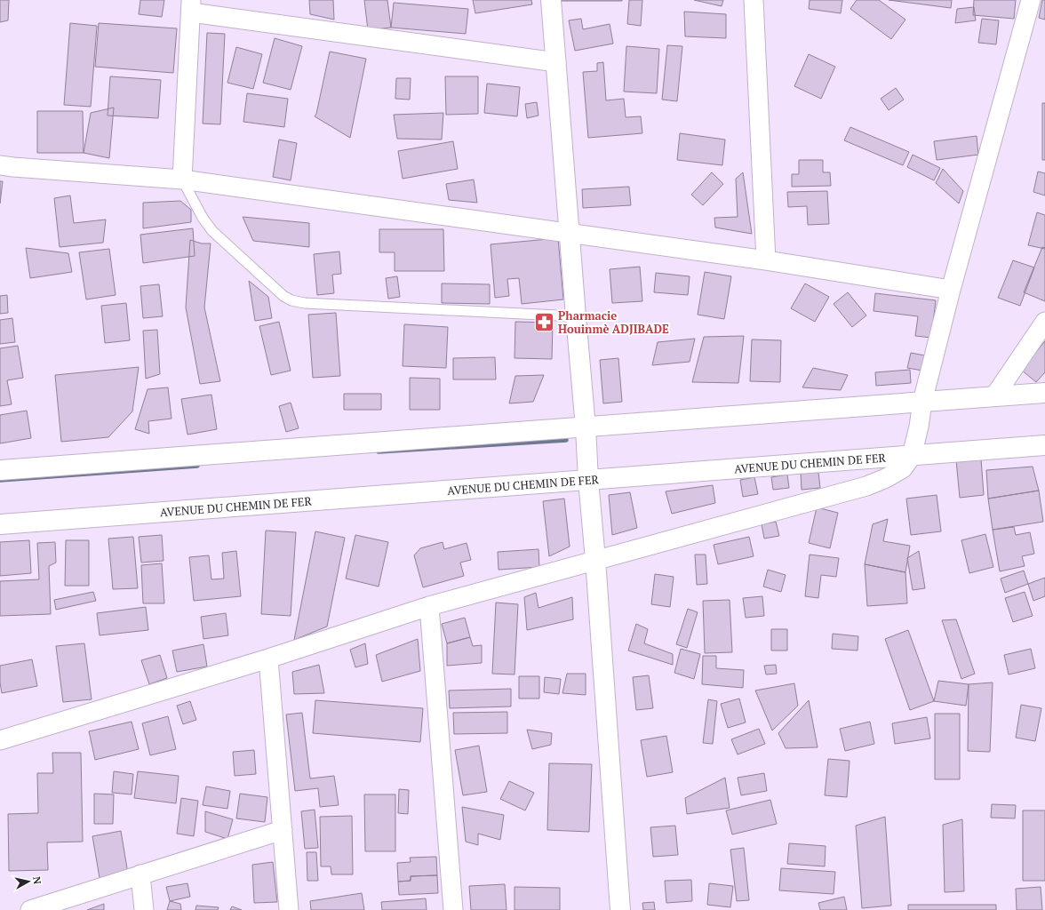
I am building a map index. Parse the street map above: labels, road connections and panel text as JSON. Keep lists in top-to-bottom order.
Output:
{
  "streets": {
    "main road": ["AVENUE DU CHEMIN DE FER"]
  },
  "places": {
    "pharmacy": ["Pharmacie Houinmè ADJIBADE"]
  },
  "north": "right"
}
